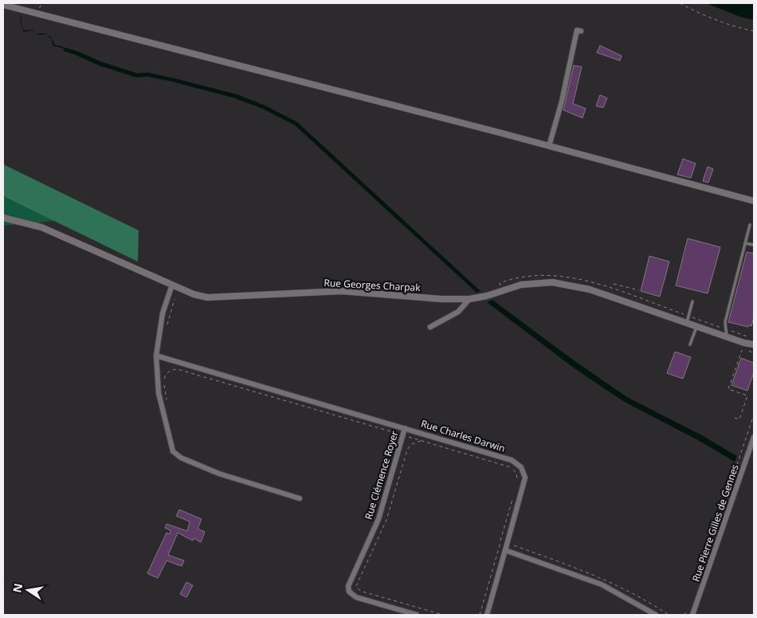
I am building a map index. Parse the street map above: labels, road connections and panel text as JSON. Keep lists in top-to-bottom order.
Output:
{
  "streets": {
    "street": [
      "Rue Georges Charpak",
      "Rue Charles Darwin",
      "Rue Clémence Royer",
      "Rue Pierre Gilles de Gennes"
    ]
  },
  "crossings": [
    ["Rue Charles Darwin", "Rue Clémence Royer"]
  ],
  "north": "left"
}
